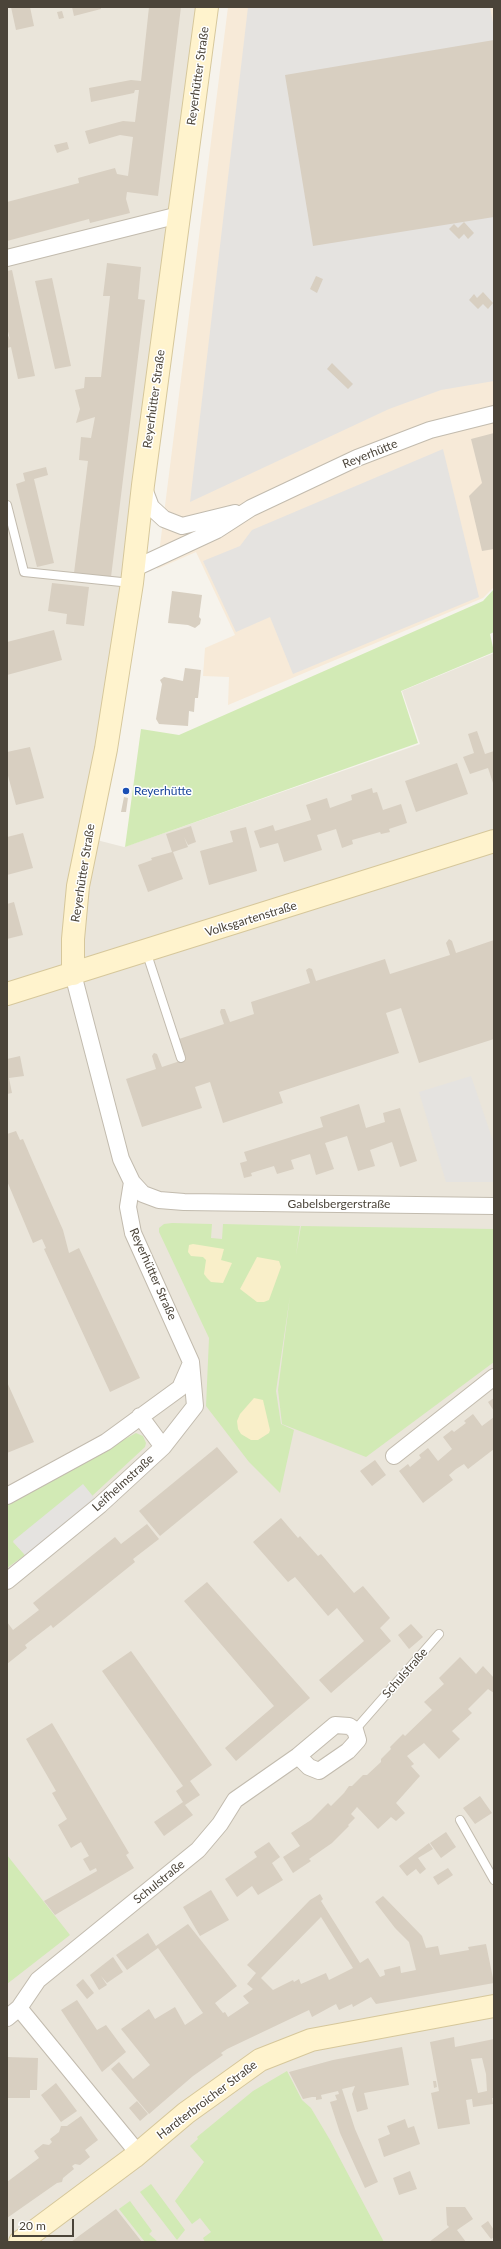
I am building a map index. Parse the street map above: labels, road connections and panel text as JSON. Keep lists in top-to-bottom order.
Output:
{
  "streets": {
    "street": [
      "Reyerhütter Straße",
      "Reyerhütte",
      "Volksgartenstraße",
      "Gabelsbergerstraße",
      "Leifhelmstraße",
      "Schulstraße",
      "Hardterbroicher Straße"
    ]
  },
  "crossings": [
    ["Reyerhütter Straße", "Reyerhütte"],
    ["Reyerhütter Straße", "Volksgartenstraße"],
    ["Reyerhütter Straße", "Gabelsbergerstraße"],
    ["Reyerhütter Straße", "Leifhelmstraße"],
    ["Schulstraße", "Hardterbroicher Straße"]
  ],
  "places": ["Reyerhütte"],
  "scale_bar": "20 m"
}
